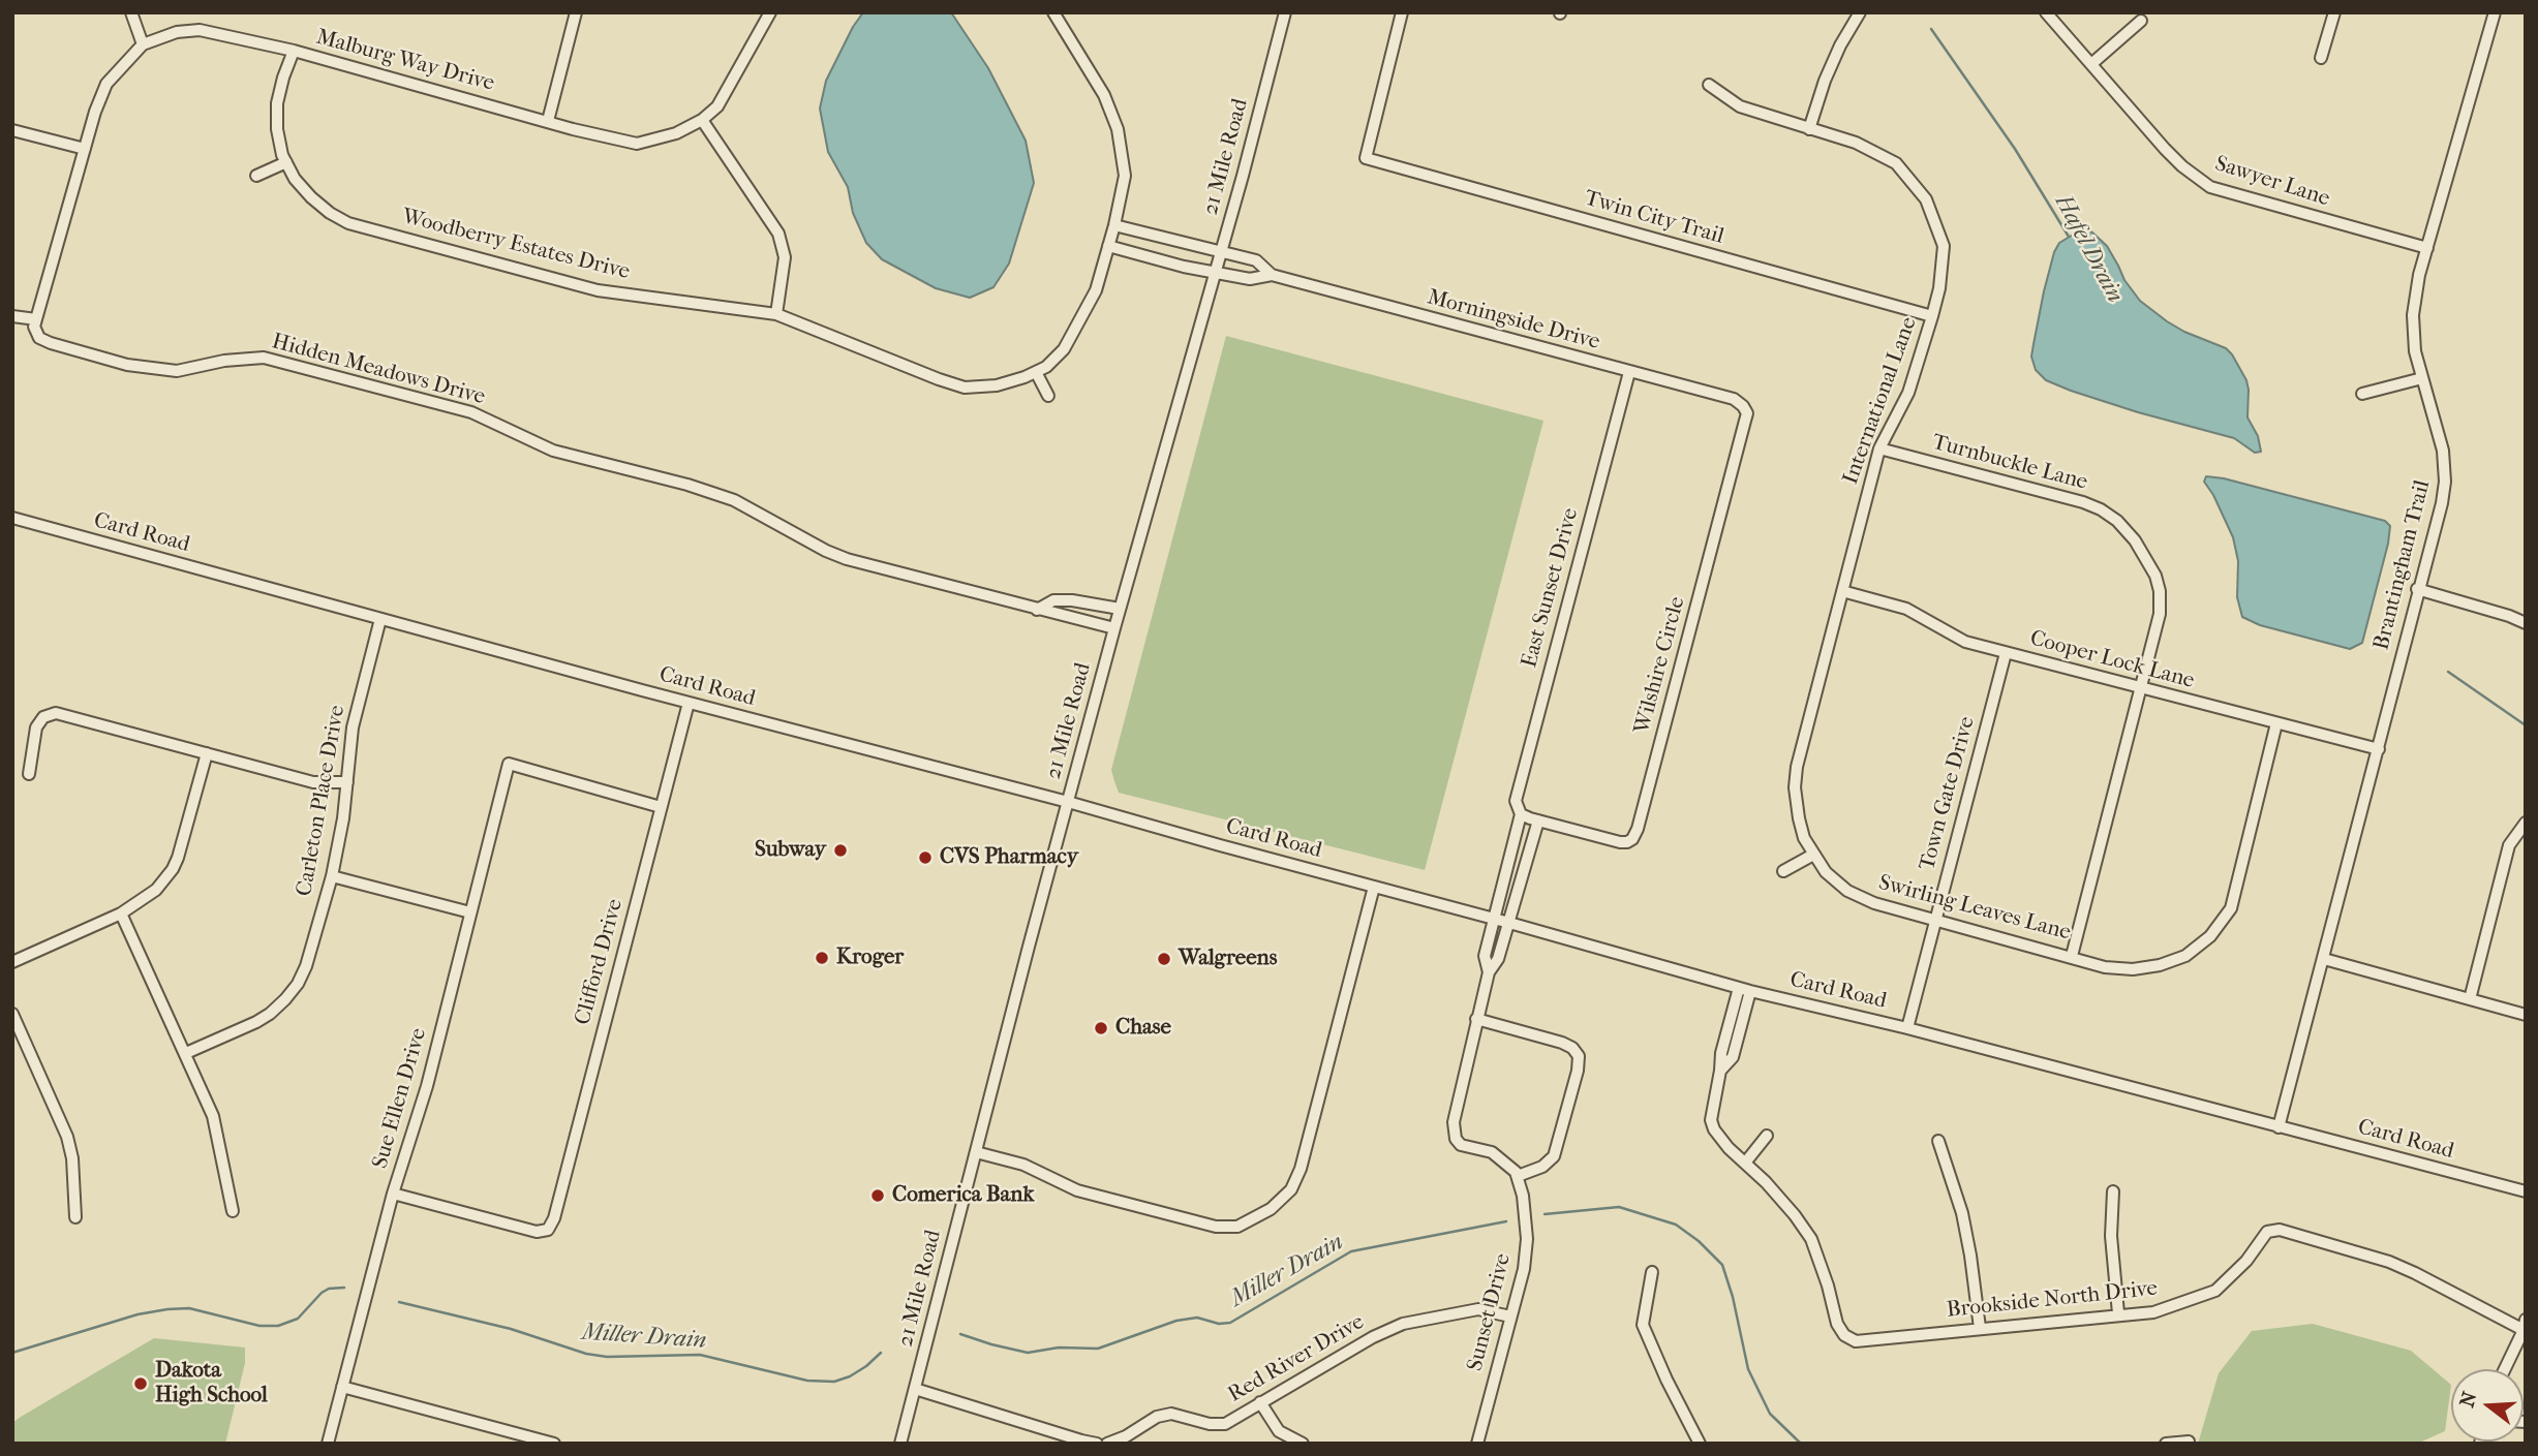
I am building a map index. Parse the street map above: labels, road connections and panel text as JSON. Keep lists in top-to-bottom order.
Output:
{
  "streets": {
    "street": [
      "Malburg Way Drive",
      "21 Mile Road",
      "Sawyer Lane",
      "Twin City Trail",
      "Woodberry Estates Drive",
      "Morningside Drive",
      "Hidden Meadows Drive",
      "International Lane",
      "Turnbuckle Lane",
      "Card Road",
      "Brantingham Trail",
      "East Sunset Drive",
      "Cooper Lock Lane",
      "Wilshire Circle",
      "Town Gate Drive",
      "Carleton Place Drive",
      "Swirling Leaves Lane",
      "Clifford Drive",
      "Sue Ellen Drive",
      "Brookside North Drive",
      "Sunset Drive",
      "Red River Drive"
    ]
  },
  "crossings": [
    ["Malburg Way Drive", "Woodberry Estates Drive"],
    ["Malburg Way Drive", "Hidden Meadows Drive"],
    ["21 Mile Road", "Morningside Drive"],
    ["21 Mile Road", "Hidden Meadows Drive"],
    ["21 Mile Road", "Card Road"],
    ["Sawyer Lane", "Brantingham Trail"],
    ["Twin City Trail", "International Lane"],
    ["Woodberry Estates Drive", "Morningside Drive"],
    ["Morningside Drive", "East Sunset Drive"],
    ["Morningside Drive", "Wilshire Circle"],
    ["International Lane", "Turnbuckle Lane"],
    ["International Lane", "Cooper Lock Lane"],
    ["International Lane", "Swirling Leaves Lane"],
    ["Turnbuckle Lane", "Cooper Lock Lane"],
    ["Turnbuckle Lane", "Swirling Leaves Lane"],
    ["Card Road", "Brantingham Trail"],
    ["Card Road", "East Sunset Drive"],
    ["Card Road", "Town Gate Drive"],
    ["Card Road", "Carleton Place Drive"],
    ["Card Road", "Clifford Drive"],
    ["Card Road", "Brookside North Drive"],
    ["Brantingham Trail", "Cooper Lock Lane"],
    ["Cooper Lock Lane", "Town Gate Drive"],
    ["Cooper Lock Lane", "Swirling Leaves Lane"],
    ["Town Gate Drive", "Swirling Leaves Lane"],
    ["Clifford Drive", "Sue Ellen Drive"],
    ["Sunset Drive", "Red River Drive"]
  ],
  "water": ["Hafel Drain", "Miller Drain"],
  "places": [
    "Subway",
    "CVS Pharmacy",
    "Kroger",
    "Walgreens",
    "Chase",
    "Comerica Bank",
    "Dakota High School"
  ],
  "north": "left"
}
